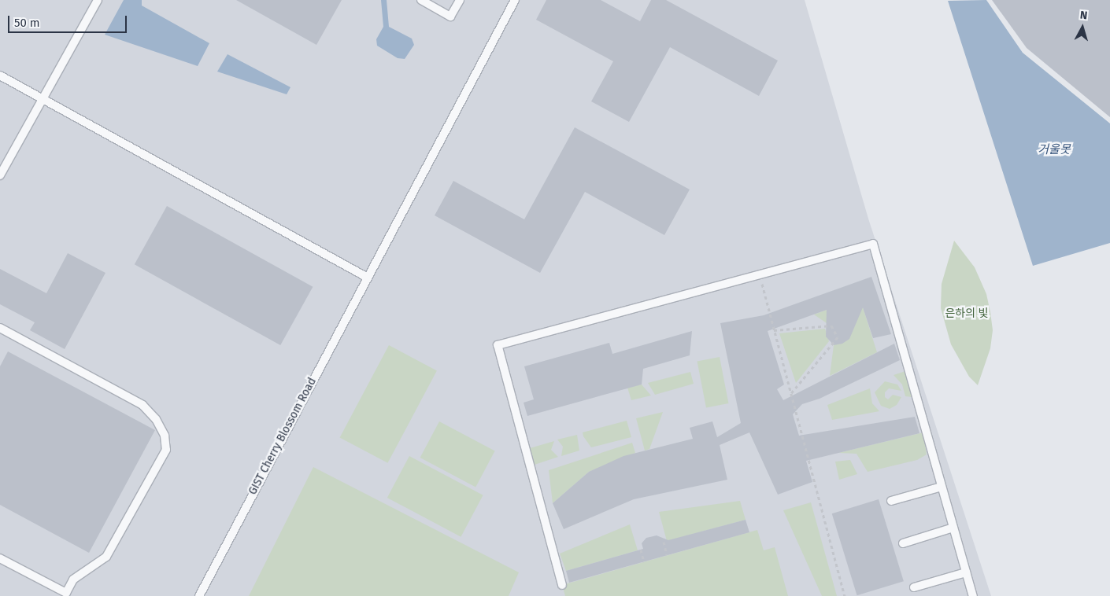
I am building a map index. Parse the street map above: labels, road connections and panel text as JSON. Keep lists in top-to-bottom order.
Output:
{
  "streets": {
    "lane": ["GIST Cherry Blossom Road"]
  },
  "water": ["거울못"],
  "parks": ["은하의 빛"],
  "scale_bar": "50 m",
  "north": "top"
}
